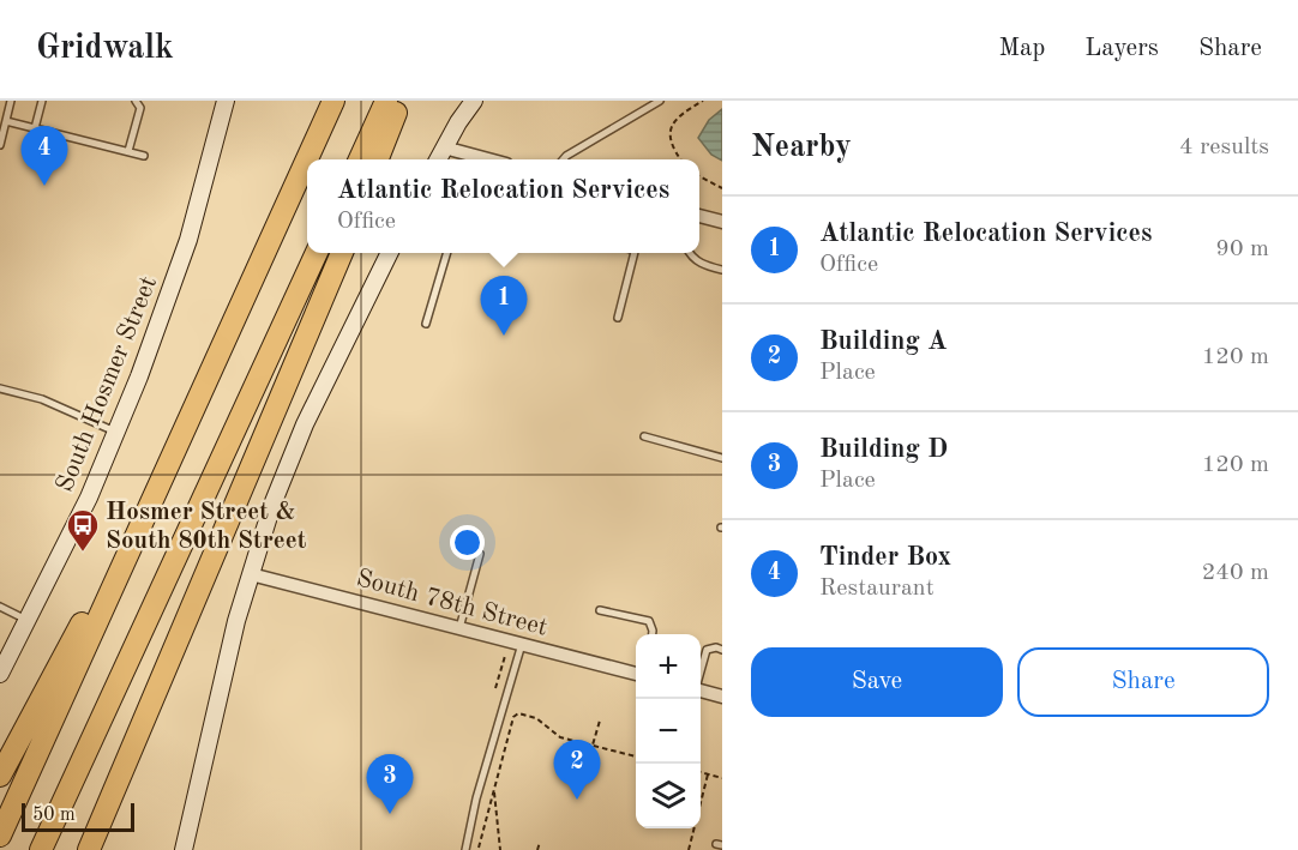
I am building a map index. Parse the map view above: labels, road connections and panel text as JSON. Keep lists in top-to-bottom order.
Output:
{
  "streets": {
    "main road": ["South Hosmer Street"],
    "street": ["South 78th Street"]
  },
  "places": {
    "bus stop": ["Hosmer Street & South 80th Street"]
  },
  "scale_bar": "50 m",
  "page": {
    "header": "Gridwalk",
    "nav": ["Map", "Layers", "Share"],
    "heading": ["Nearby", "4 results"],
    "pins": [
      "4",
      "1",
      "2",
      "3"
    ],
    "popup": ["Atlantic Relocation Services", "Office"],
    "list": [
      {
        "mark": "1",
        "name": "Atlantic Relocation Services",
        "note": "Office",
        "value": "90 m"
      },
      {
        "mark": "2",
        "name": "Building A",
        "note": "Place",
        "value": "120 m"
      },
      {
        "mark": "3",
        "name": "Building D",
        "note": "Place",
        "value": "120 m"
      },
      {
        "mark": "4",
        "name": "Tinder Box",
        "note": "Restaurant",
        "value": "240 m"
      }
    ],
    "buttons": ["Save", "Share"],
    "map_buttons": ["+", "−"],
    "scale": "50 m"
  }
}
